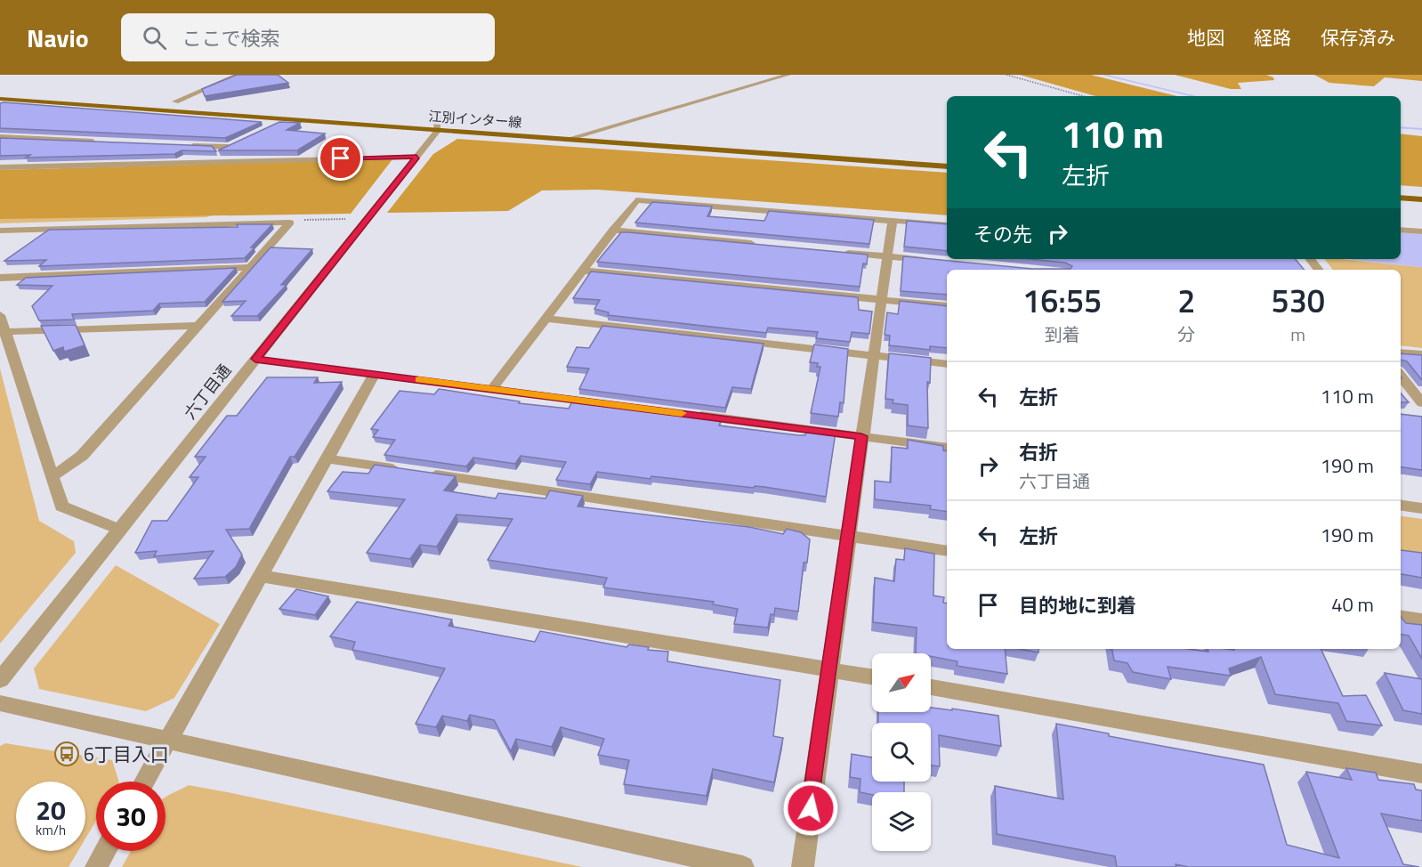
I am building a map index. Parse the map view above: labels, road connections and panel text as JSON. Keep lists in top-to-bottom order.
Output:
{
  "streets": {
    "main road": ["江別インター線"],
    "street": ["六丁目通"]
  },
  "crossings": [
    ["江別インター線", "六丁目通"]
  ],
  "places": {
    "bus stop": ["6丁目入口"]
  },
  "north": "top right",
  "page": {
    "header": "Navio",
    "search": "ここで検索",
    "nav": ["地図", "経路", "保存済み"],
    "turn": ["110 m", "左折"],
    "then": "その先",
    "eta": [
      "16:55",
      "到着",
      "2",
      "分",
      "530",
      "m"
    ],
    "list": [
      {
        "name": "左折",
        "value": "110 m"
      },
      {
        "name": "右折",
        "note": "六丁目通",
        "value": "190 m"
      },
      {
        "name": "左折",
        "value": "190 m"
      },
      {
        "name": "目的地に到着",
        "value": "40 m"
      }
    ],
    "speed": "20 km/h",
    "limit": "30"
  }
}
